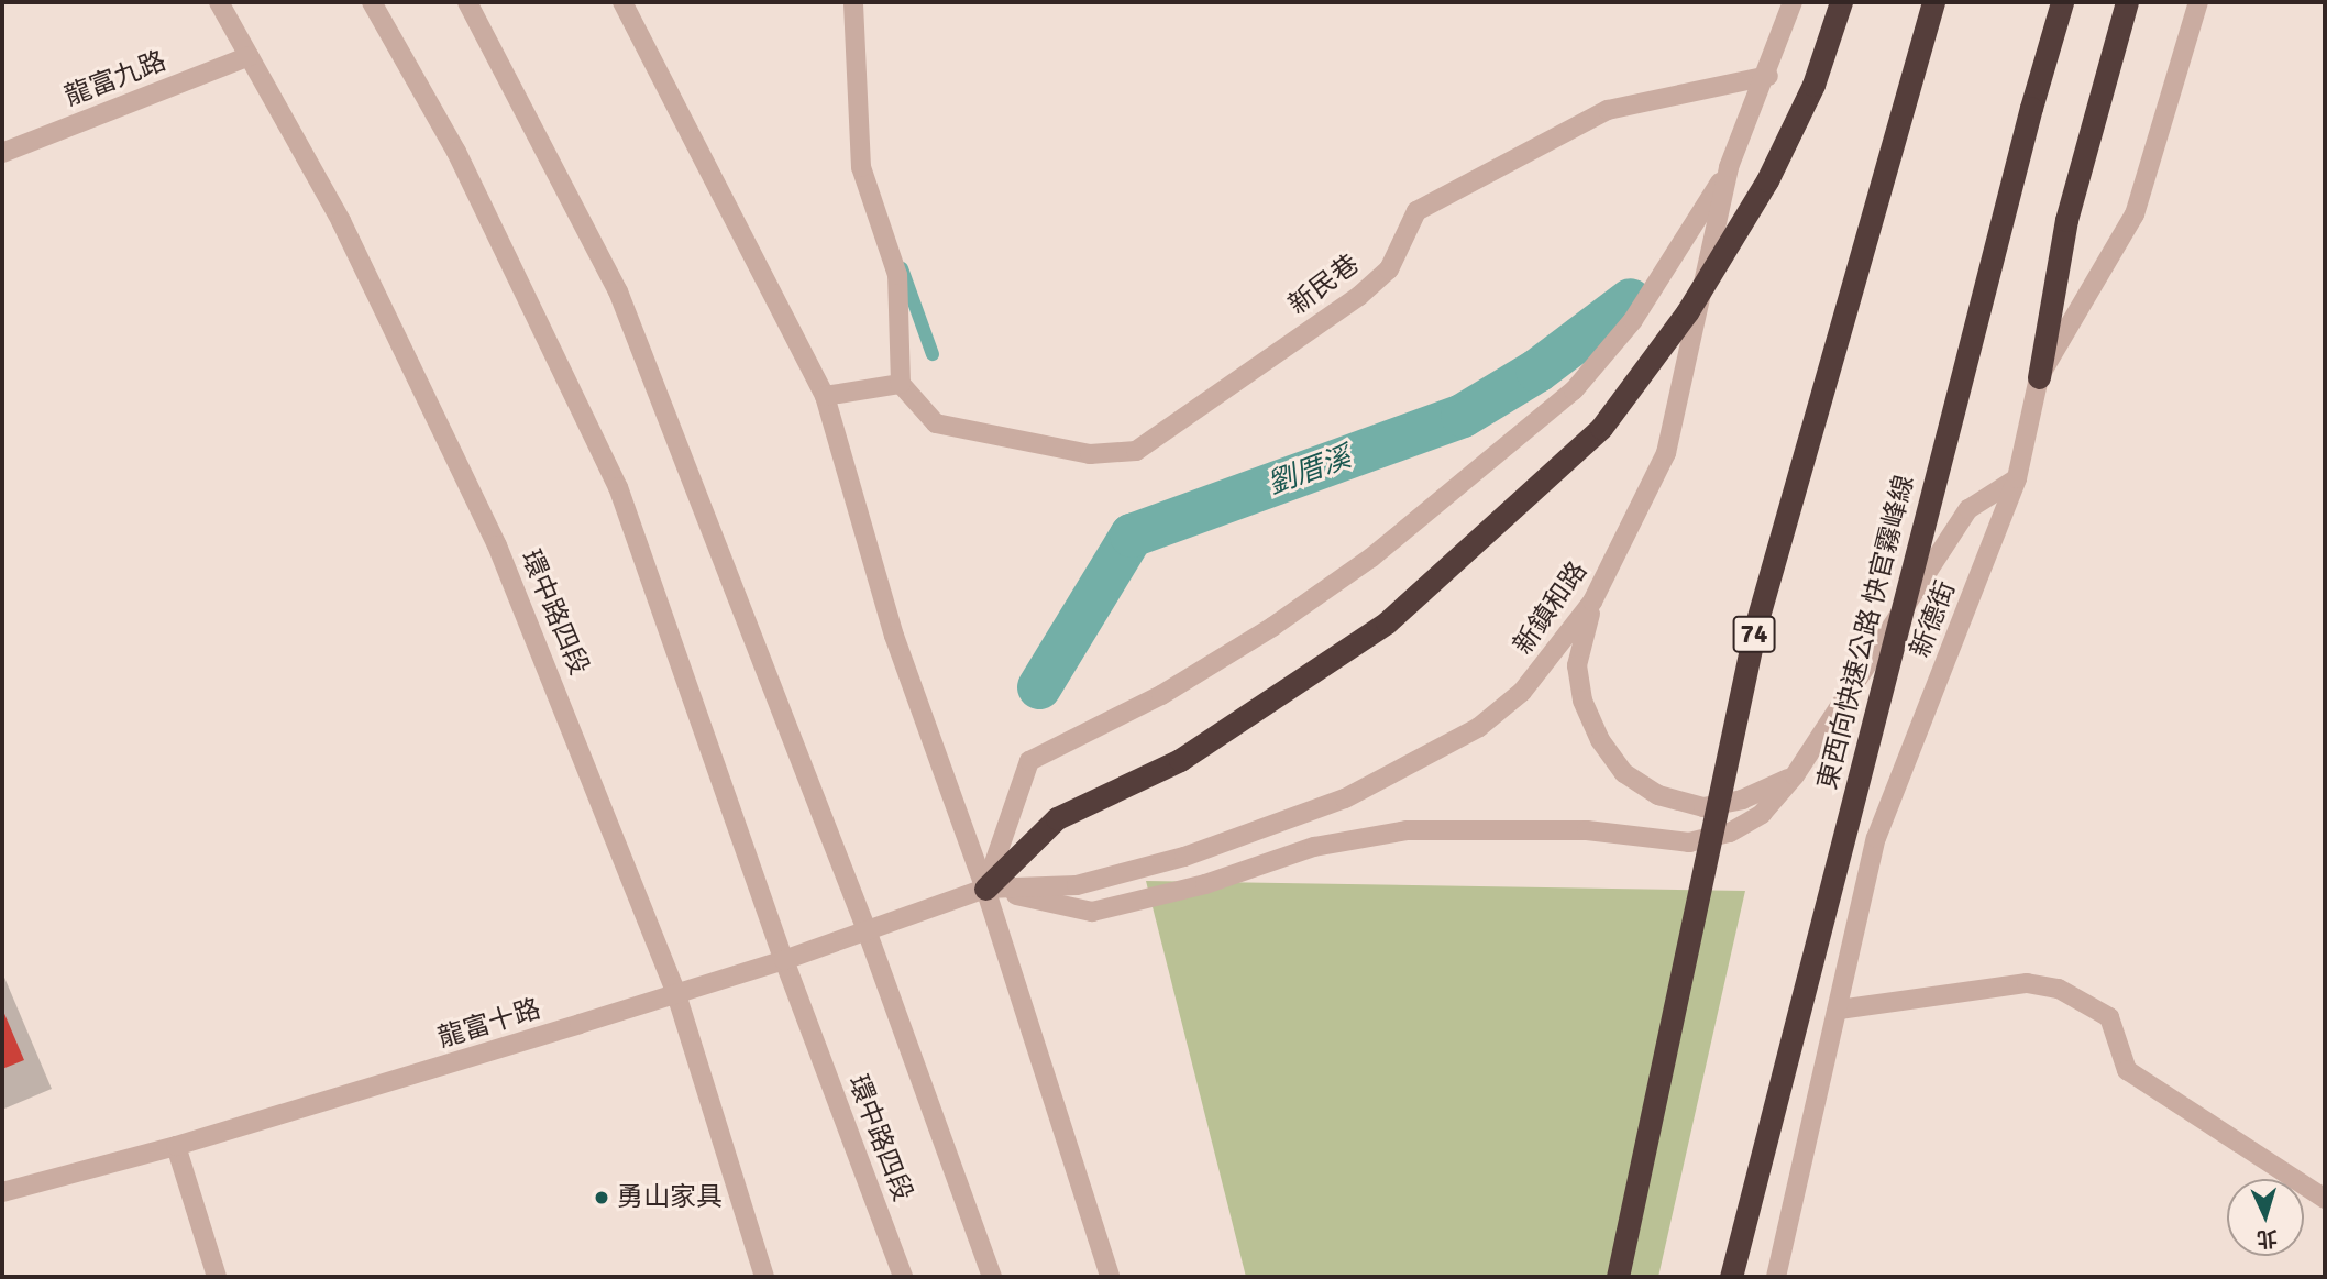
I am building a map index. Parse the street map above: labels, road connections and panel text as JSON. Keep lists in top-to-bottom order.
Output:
{
  "streets": {
    "highway": ["東西向快速公路 快官霧峰線", "74"],
    "street": [
      "龍富九路",
      "新民巷",
      "新鎮和路",
      "環中路四段",
      "新德街",
      "龍富十路"
    ]
  },
  "crossings": [
    ["龍富九路", "環中路四段"],
    ["新民巷", "新鎮和路"],
    ["新鎮和路", "龍富十路"],
    ["環中路四段", "龍富十路"]
  ],
  "water": ["劉厝溪"],
  "places": ["勇山家具"],
  "north": "bottom"
}
